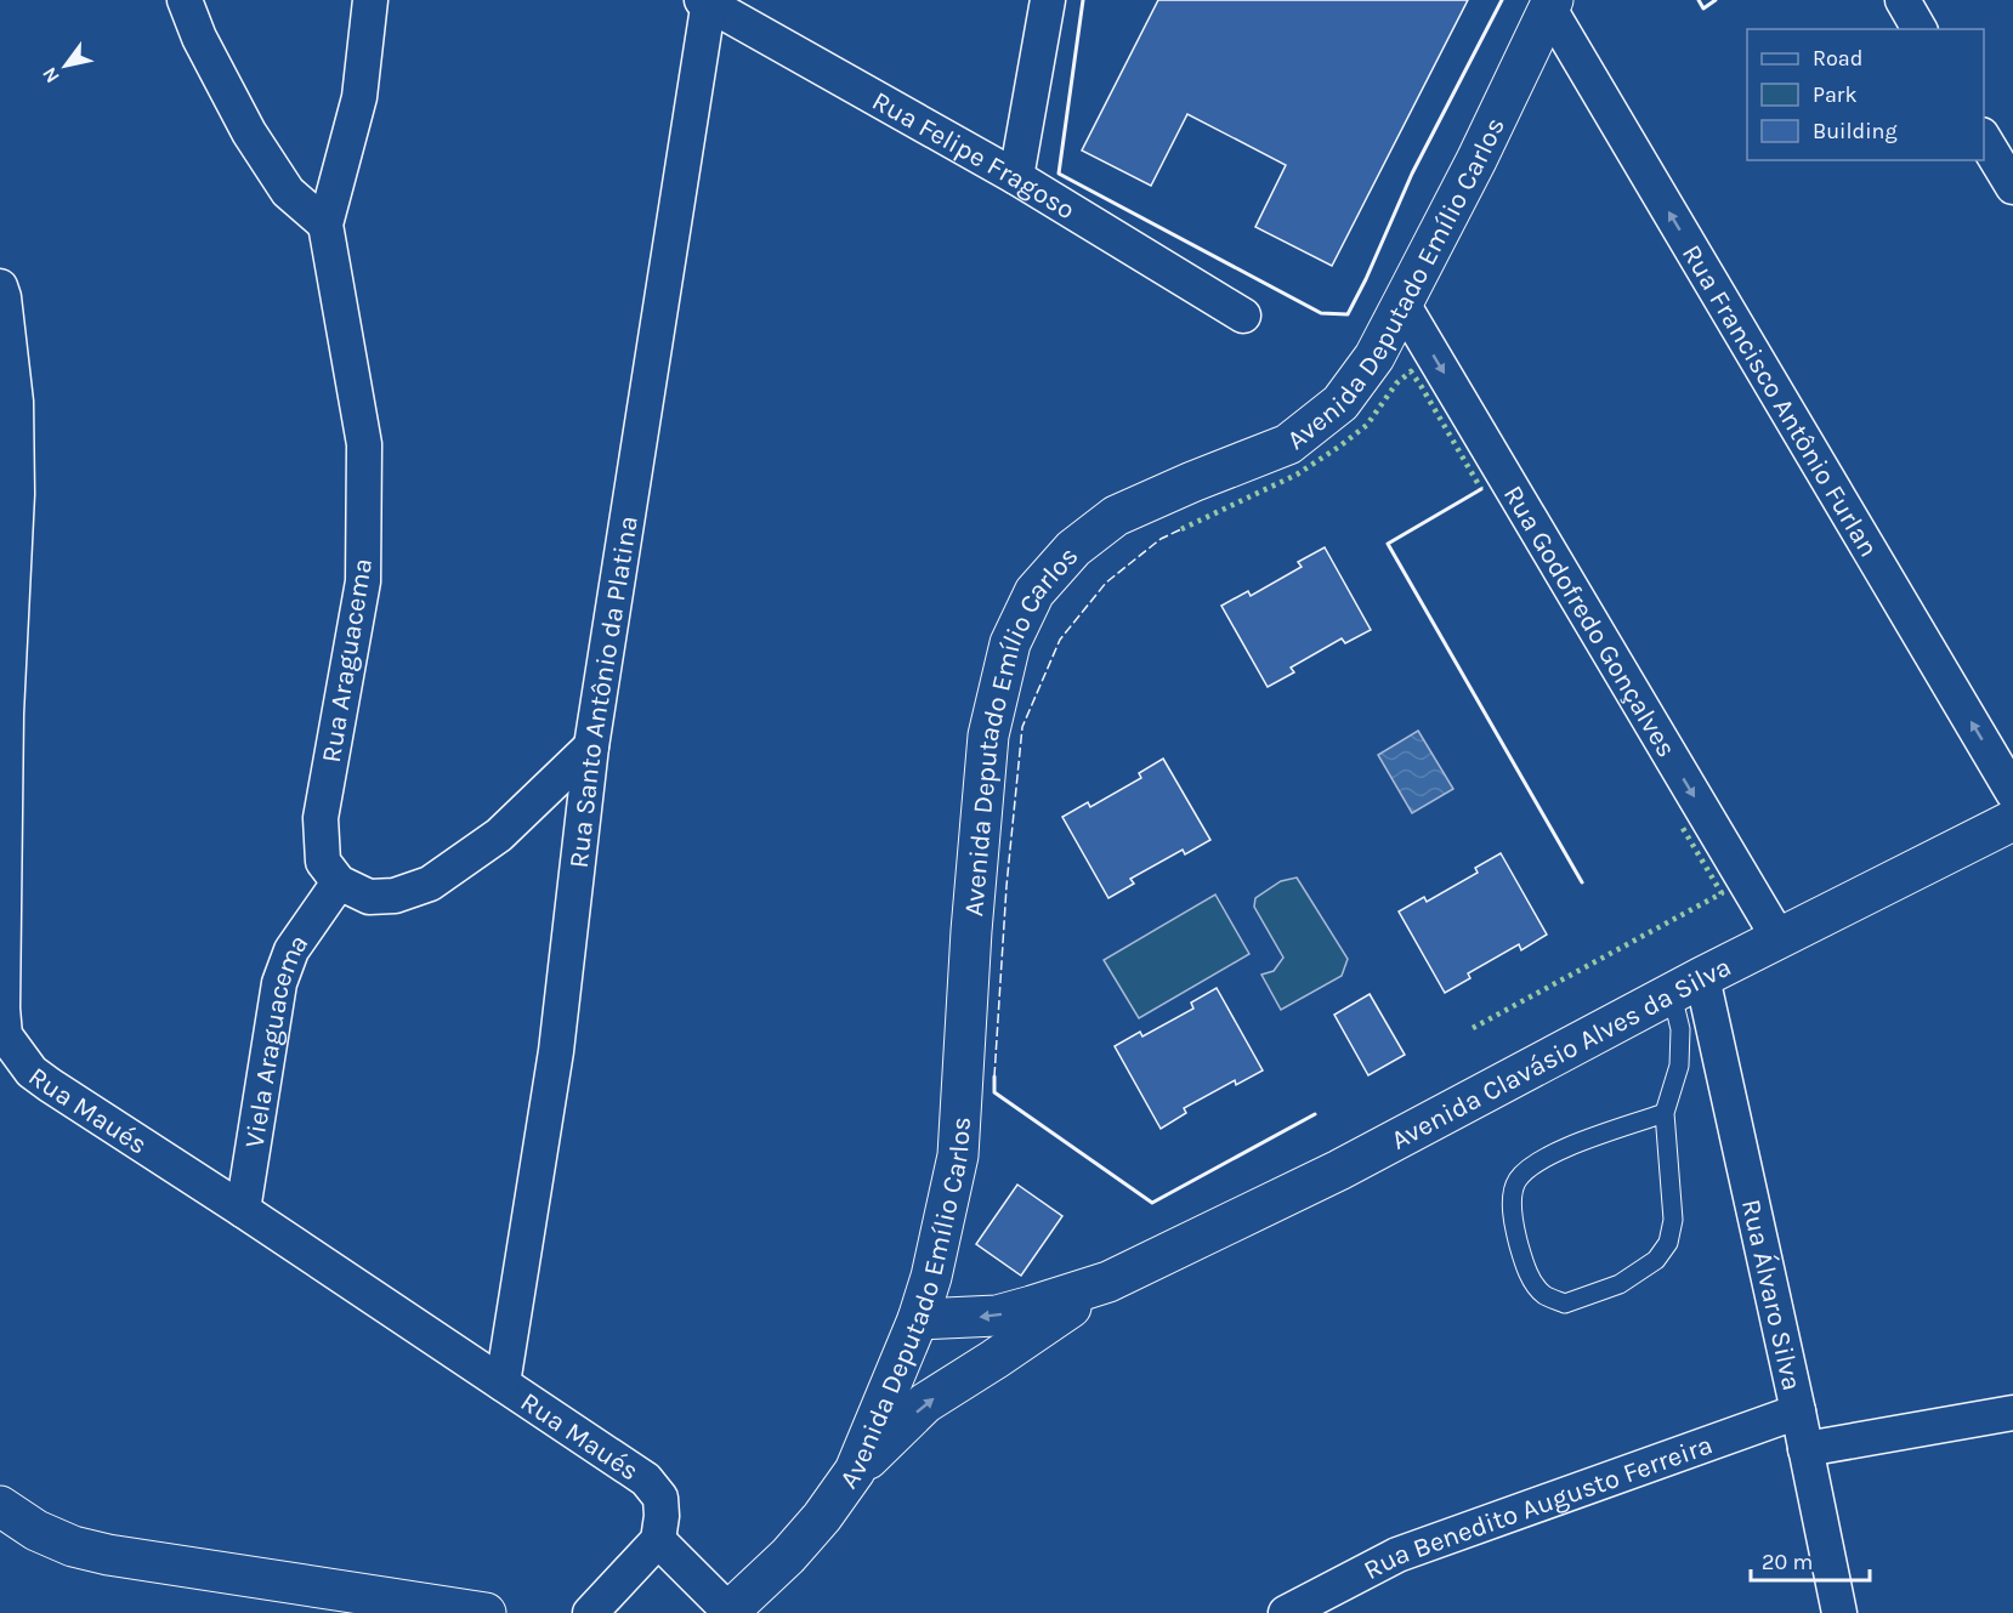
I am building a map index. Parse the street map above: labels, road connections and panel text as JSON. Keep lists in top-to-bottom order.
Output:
{
  "streets": {
    "street": [
      "Rua Felipe Fragoso",
      "Avenida Deputado Emílio Carlos",
      "Rua Francisco Antônio Furlan",
      "Rua Godofredo Gonçalves",
      "Rua Araguacema",
      "Rua Santo Antônio da Platina",
      "Viela Araguacema",
      "Avenida Clavásio Alves da Silva",
      "Rua Maués",
      "Rua Álvaro Silva",
      "Rua Benedito Augusto Ferreira"
    ]
  },
  "crossings": [
    ["Rua Felipe Fragoso", "Rua Santo Antônio da Platina"],
    ["Avenida Deputado Emílio Carlos", "Rua Francisco Antônio Furlan"],
    ["Avenida Deputado Emílio Carlos", "Rua Godofredo Gonçalves"],
    ["Avenida Deputado Emílio Carlos", "Avenida Clavásio Alves da Silva"],
    ["Rua Godofredo Gonçalves", "Avenida Clavásio Alves da Silva"],
    ["Rua Araguacema", "Viela Araguacema"],
    ["Rua Santo Antônio da Platina", "Rua Maués"],
    ["Viela Araguacema", "Rua Maués"],
    ["Avenida Clavásio Alves da Silva", "Rua Álvaro Silva"],
    ["Rua Álvaro Silva", "Rua Benedito Augusto Ferreira"]
  ],
  "one_way": ["Rua Francisco Antônio Furlan", "Rua Godofredo Gonçalves"],
  "legend": ["Road", "Park", "Building"],
  "scale_bar": "20 m",
  "north": "bottom left"
}
